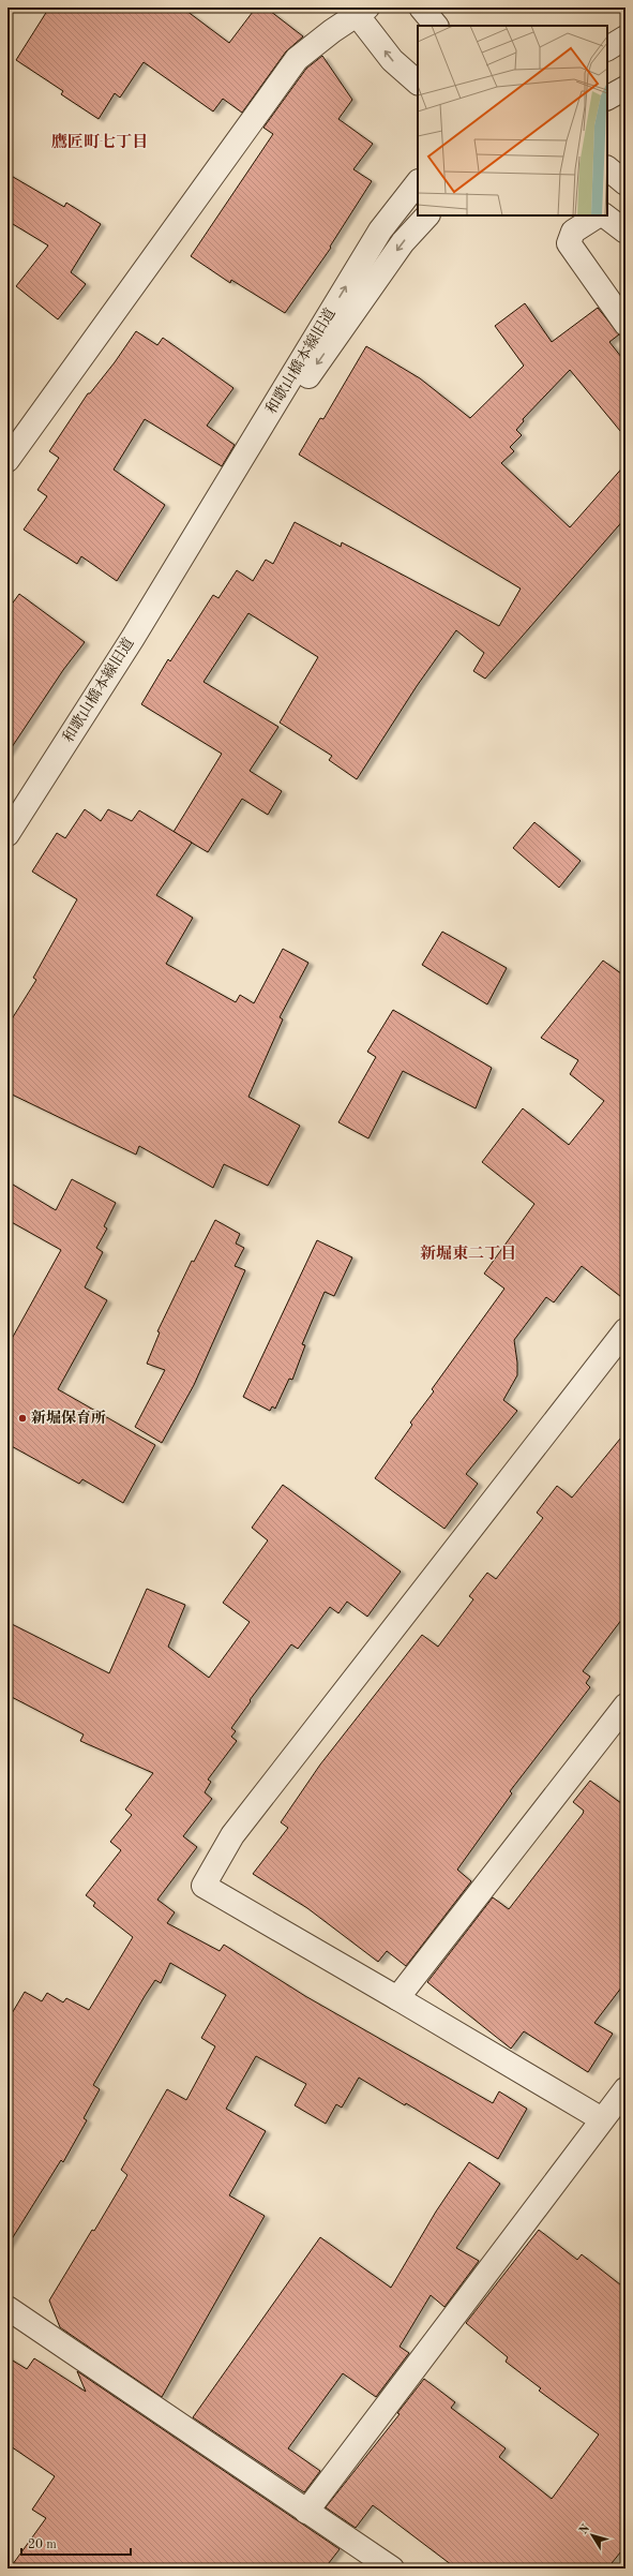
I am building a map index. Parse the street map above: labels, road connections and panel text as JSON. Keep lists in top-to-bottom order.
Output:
{
  "streets": {
    "street": ["和歌山橋本線旧道"]
  },
  "districts": ["鷹匠町七丁目", "新堀東二丁目"],
  "places": ["新堀保育所"],
  "scale_bar": "20 m",
  "north": "top left"
}
